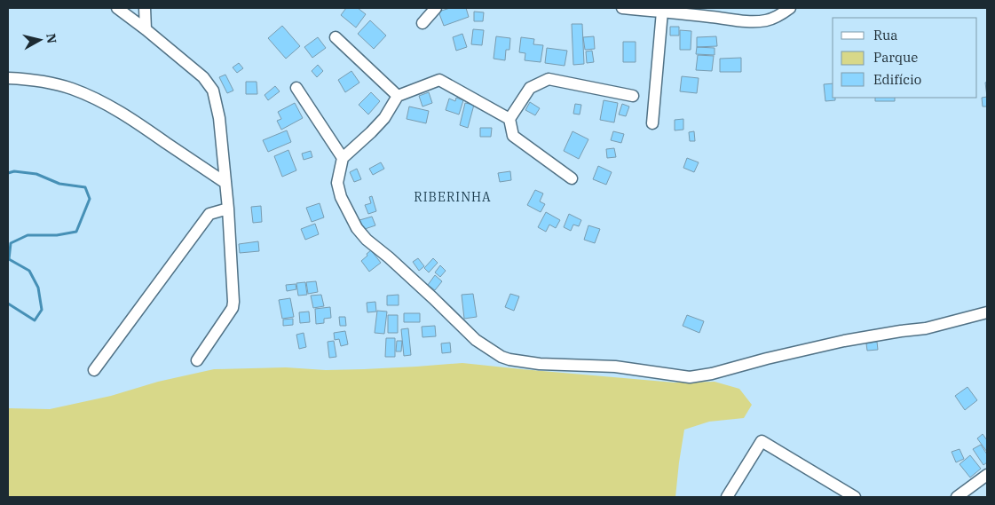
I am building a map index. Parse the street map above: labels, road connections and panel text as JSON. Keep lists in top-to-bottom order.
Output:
{
  "districts": ["RIBERINHA"],
  "legend": ["Rua", "Parque", "Edifício"],
  "north": "right"
}
